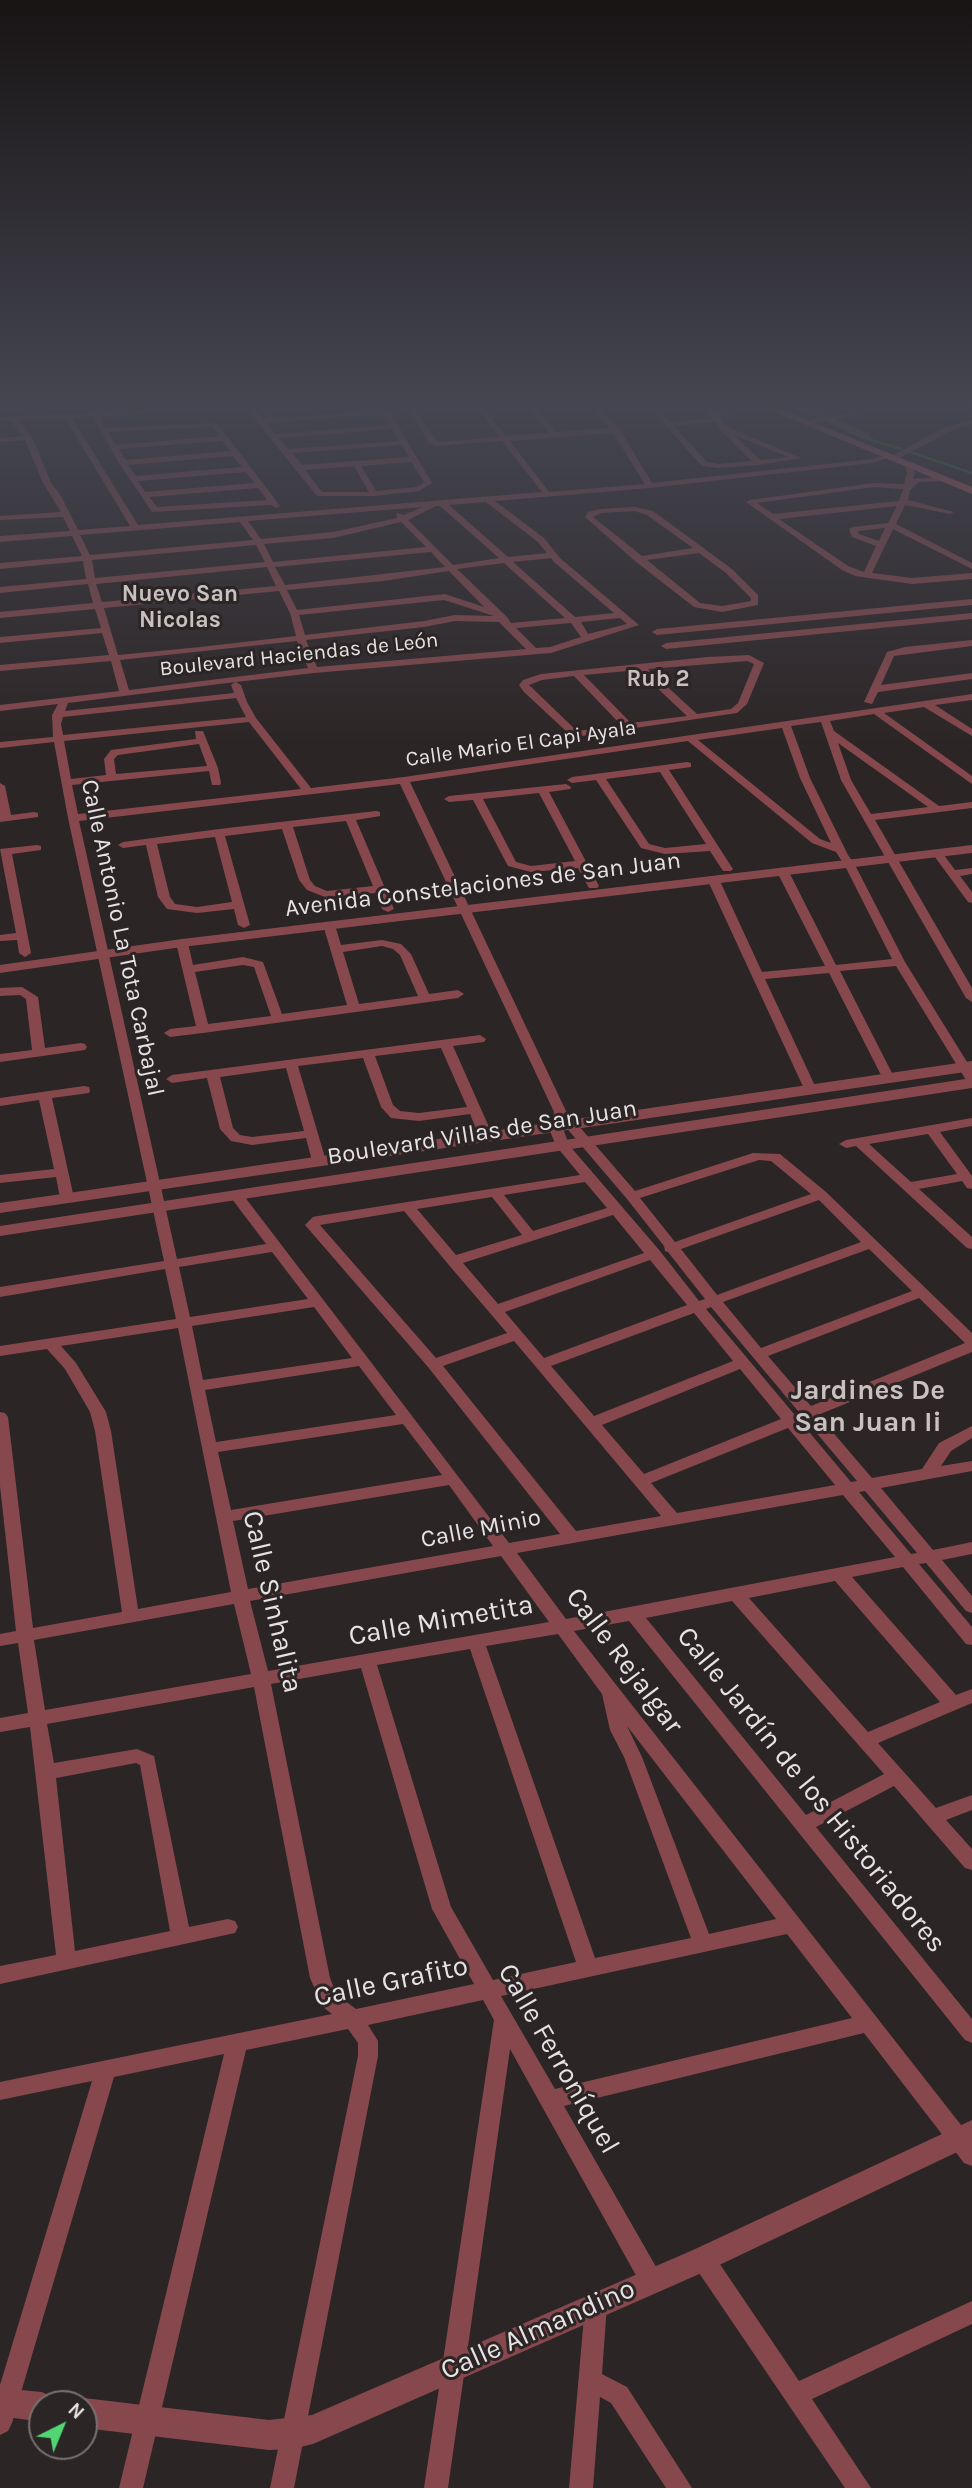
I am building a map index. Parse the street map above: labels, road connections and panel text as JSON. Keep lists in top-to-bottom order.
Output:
{
  "streets": {
    "street": [
      "Boulevard Haciendas de León",
      "Calle Mario El Capi Ayala",
      "Avenida Constelaciones de San Juan",
      "Calle Antonio La Tota Carbajal",
      "Boulevard Villas de San Juan",
      "Calle Minio",
      "Calle Sinhalita",
      "Calle Mimetita",
      "Calle Rejalgar",
      "Calle Jardín de los Historiadores",
      "Calle Grafito",
      "Calle Ferroníquel",
      "Calle Almandino"
    ]
  },
  "crossings": [
    ["Boulevard Haciendas de León", "Calle Antonio La Tota Carbajal"],
    ["Calle Mario El Capi Ayala", "Calle Antonio La Tota Carbajal"],
    ["Avenida Constelaciones de San Juan", "Calle Antonio La Tota Carbajal"],
    ["Calle Antonio La Tota Carbajal", "Boulevard Villas de San Juan"],
    ["Calle Antonio La Tota Carbajal", "Calle Sinhalita"],
    ["Boulevard Villas de San Juan", "Calle Sinhalita"],
    ["Boulevard Villas de San Juan", "Calle Rejalgar"],
    ["Calle Minio", "Calle Sinhalita"],
    ["Calle Minio", "Calle Rejalgar"],
    ["Calle Sinhalita", "Calle Mimetita"],
    ["Calle Sinhalita", "Calle Grafito"],
    ["Calle Mimetita", "Calle Rejalgar"],
    ["Calle Mimetita", "Calle Jardín de los Historiadores"],
    ["Calle Mimetita", "Calle Ferroníquel"],
    ["Calle Rejalgar", "Calle Grafito"],
    ["Calle Rejalgar", "Calle Almandino"],
    ["Calle Grafito", "Calle Ferroníquel"],
    ["Calle Ferroníquel", "Calle Almandino"]
  ],
  "districts": ["Nuevo San Nicolas", "Rub 2", "Jardines De San Juan Ii"],
  "north": "top right"
}
